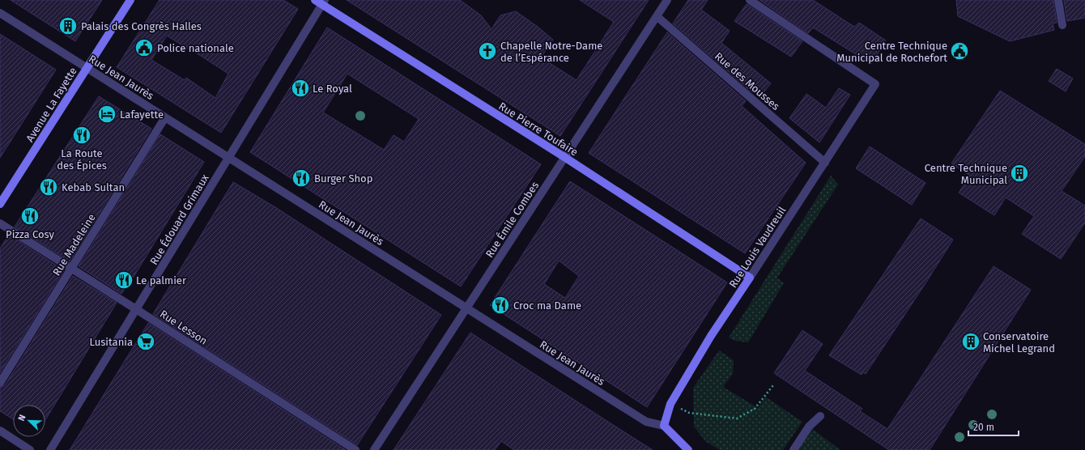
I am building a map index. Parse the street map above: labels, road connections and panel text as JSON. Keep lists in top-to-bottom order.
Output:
{
  "streets": {
    "main road": [
      "Rue Jean Jaurès",
      "Avenue La Fayette",
      "Rue Pierre Toufaire",
      "Rue Louis Vaudreuil"
    ],
    "street": [
      "Rue des Mousses",
      "Rue Édouard Grimaux",
      "Rue Émile Combes",
      "Rue Madeleine",
      "Rue Lesson"
    ]
  },
  "crossings": [
    ["Rue Jean Jaurès", "Avenue La Fayette"],
    ["Rue Jean Jaurès", "Rue Édouard Grimaux"],
    ["Rue Jean Jaurès", "Rue Émile Combes"],
    ["Rue Jean Jaurès", "Rue Madeleine"],
    ["Rue Jean Jaurès", "Rue Louis Vaudreuil"],
    ["Rue des Mousses", "Rue Émile Combes"],
    ["Rue des Mousses", "Rue Louis Vaudreuil"],
    ["Rue Pierre Toufaire", "Rue Édouard Grimaux"],
    ["Rue Pierre Toufaire", "Rue Émile Combes"],
    ["Rue Pierre Toufaire", "Rue Louis Vaudreuil"],
    ["Rue Édouard Grimaux", "Rue Lesson"],
    ["Rue Madeleine", "Rue Lesson"]
  ],
  "places": {
    "building": ["Palais des Congrès Halles", "Centre Technique Municipal", "Conservatoire Michel Legrand"],
    "public building": ["Police nationale", "Centre Technique Municipal de Rochefort"],
    "church": ["Chapelle Notre-Dame de l’Espérance"],
    "restaurant": [
      "Le Royal",
      "La Route des Épices",
      "Burger Shop",
      "Kebab Sultan",
      "Pizza Cosy",
      "Le palmier",
      "Croc ma Dame"
    ],
    "hotel": ["Lafayette"],
    "supermarket": ["Lusitania"]
  },
  "scale_bar": "20 m",
  "north": "top left"
}
